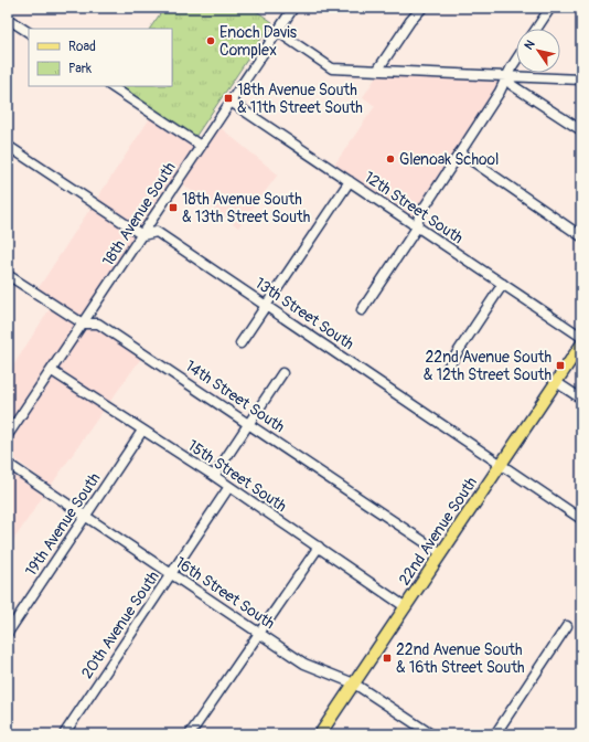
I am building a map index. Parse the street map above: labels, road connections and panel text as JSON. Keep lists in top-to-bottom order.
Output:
{
  "streets": {
    "main road": ["22nd Avenue South"],
    "street": [
      "12th Street South",
      "18th Avenue South",
      "13th Street South",
      "14th Street South",
      "15th Street South",
      "19th Avenue South",
      "16th Street South",
      "20th Avenue South"
    ]
  },
  "crossings": [
    ["12th Street South", "18th Avenue South"],
    ["18th Avenue South", "13th Street South"],
    ["18th Avenue South", "14th Street South"],
    ["18th Avenue South", "15th Street South"],
    ["13th Street South", "22nd Avenue South"],
    ["14th Street South", "22nd Avenue South"],
    ["15th Street South", "19th Avenue South"],
    ["15th Street South", "22nd Avenue South"],
    ["15th Street South", "20th Avenue South"],
    ["19th Avenue South", "16th Street South"],
    ["22nd Avenue South", "16th Street South"],
    ["16th Street South", "20th Avenue South"]
  ],
  "places": {
    "other": ["Enoch Davis Complex", "Glenoak School"],
    "transit": [
      "18th Avenue South & 11th Street South",
      "18th Avenue South & 13th Street South",
      "22nd Avenue South & 12th Street South",
      "22nd Avenue South & 16th Street South"
    ]
  },
  "legend": ["Road", "Park"],
  "north": "top left"
}
